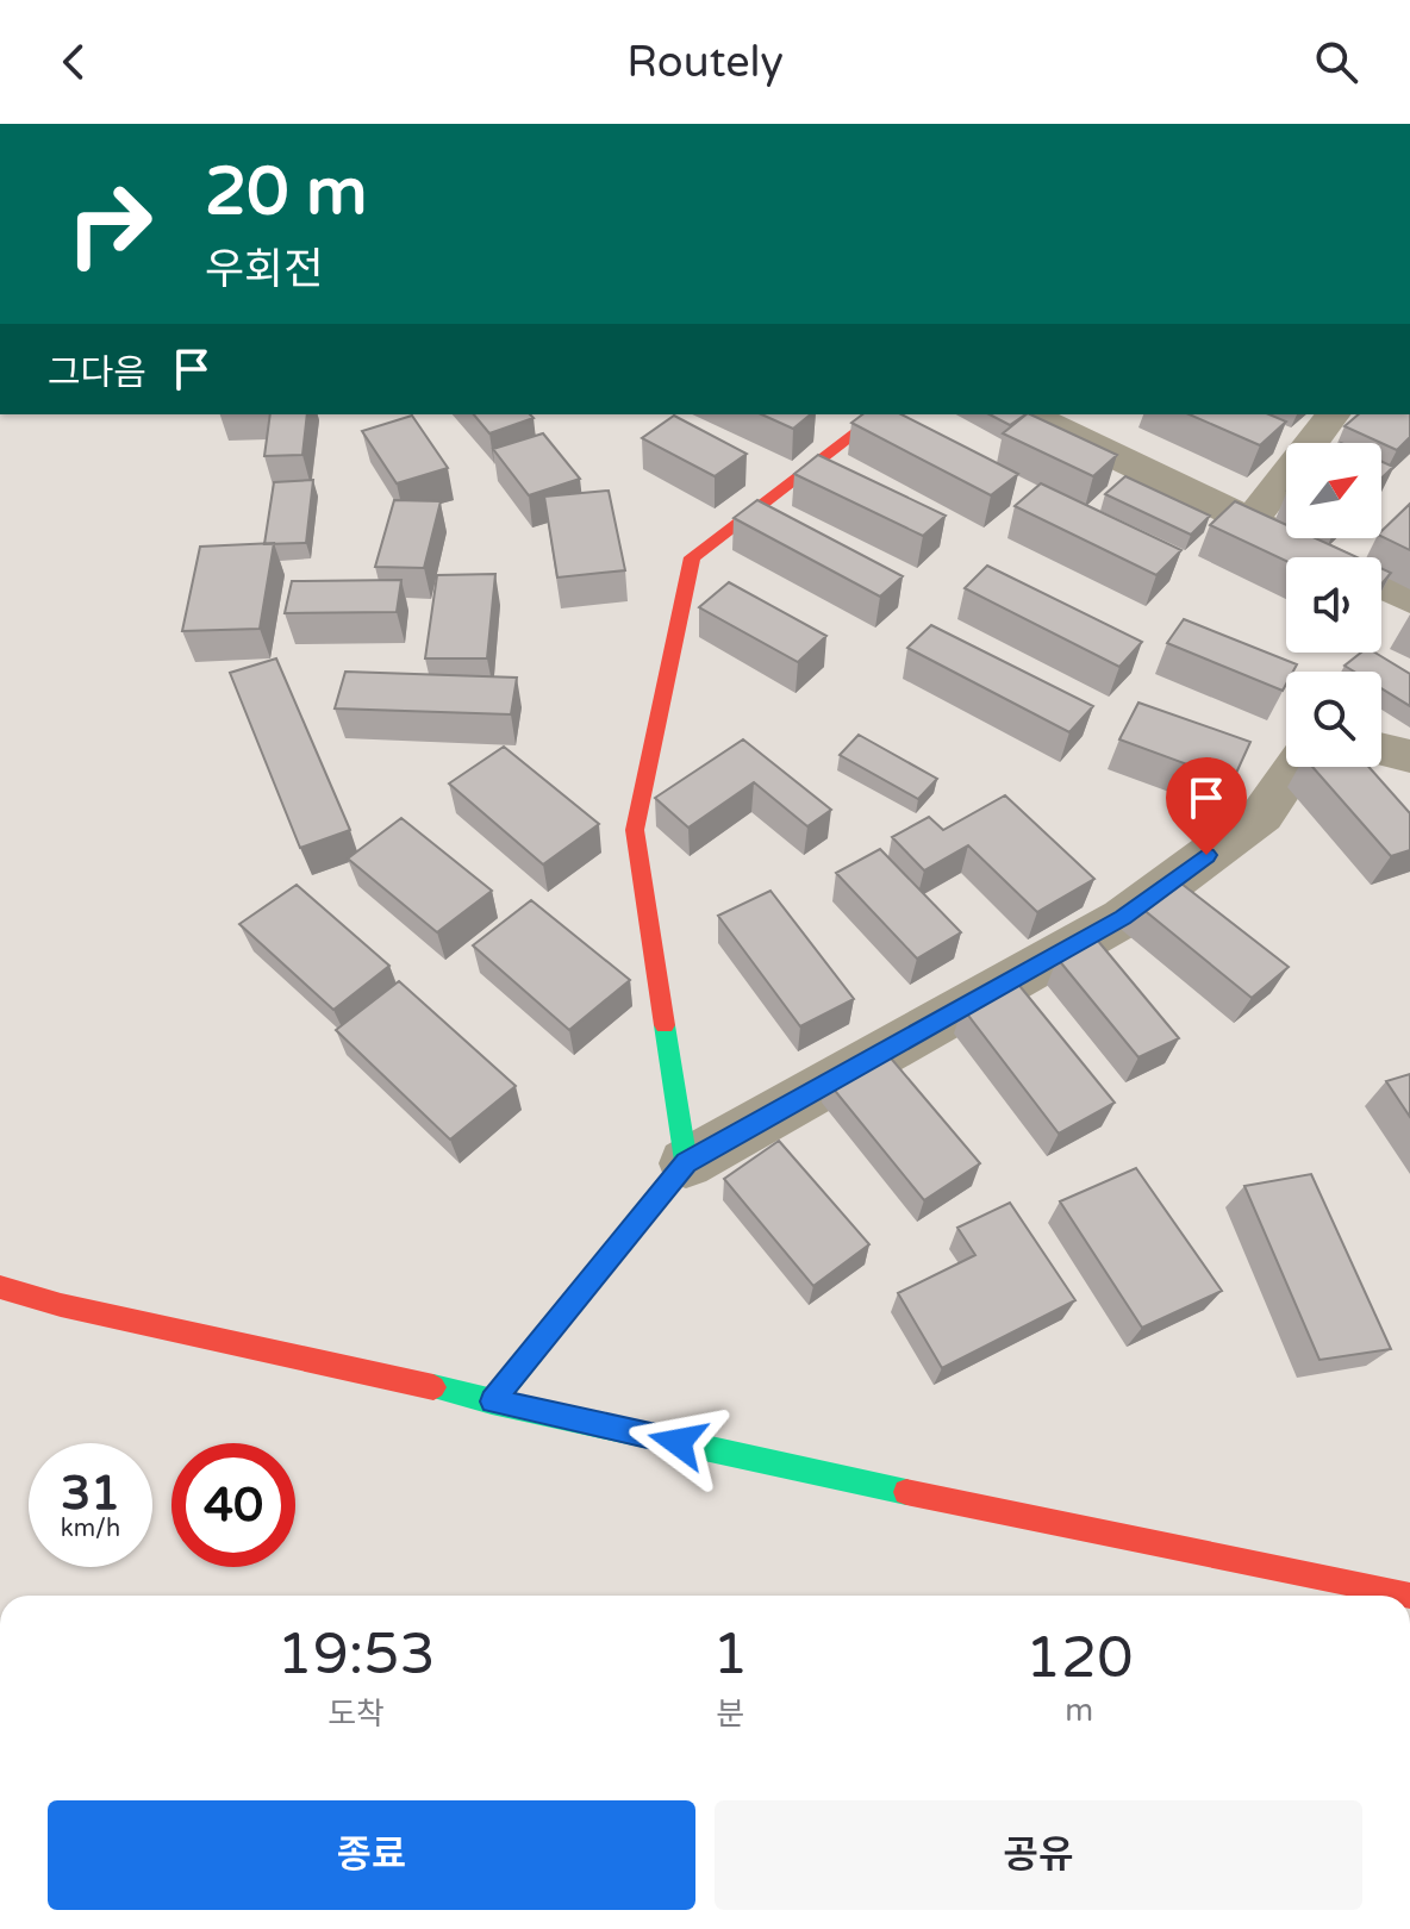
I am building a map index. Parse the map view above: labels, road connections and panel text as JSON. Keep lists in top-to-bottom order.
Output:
{
  "north": "top right",
  "page": {
    "header": "Routely",
    "turn": ["20 m", "우회전"],
    "then": "그다음",
    "speed": "31 km/h",
    "limit": "40",
    "eta": [
      "19:53",
      "도착",
      "1",
      "분",
      "120",
      "m"
    ],
    "buttons": ["종료", "공유"]
  }
}
